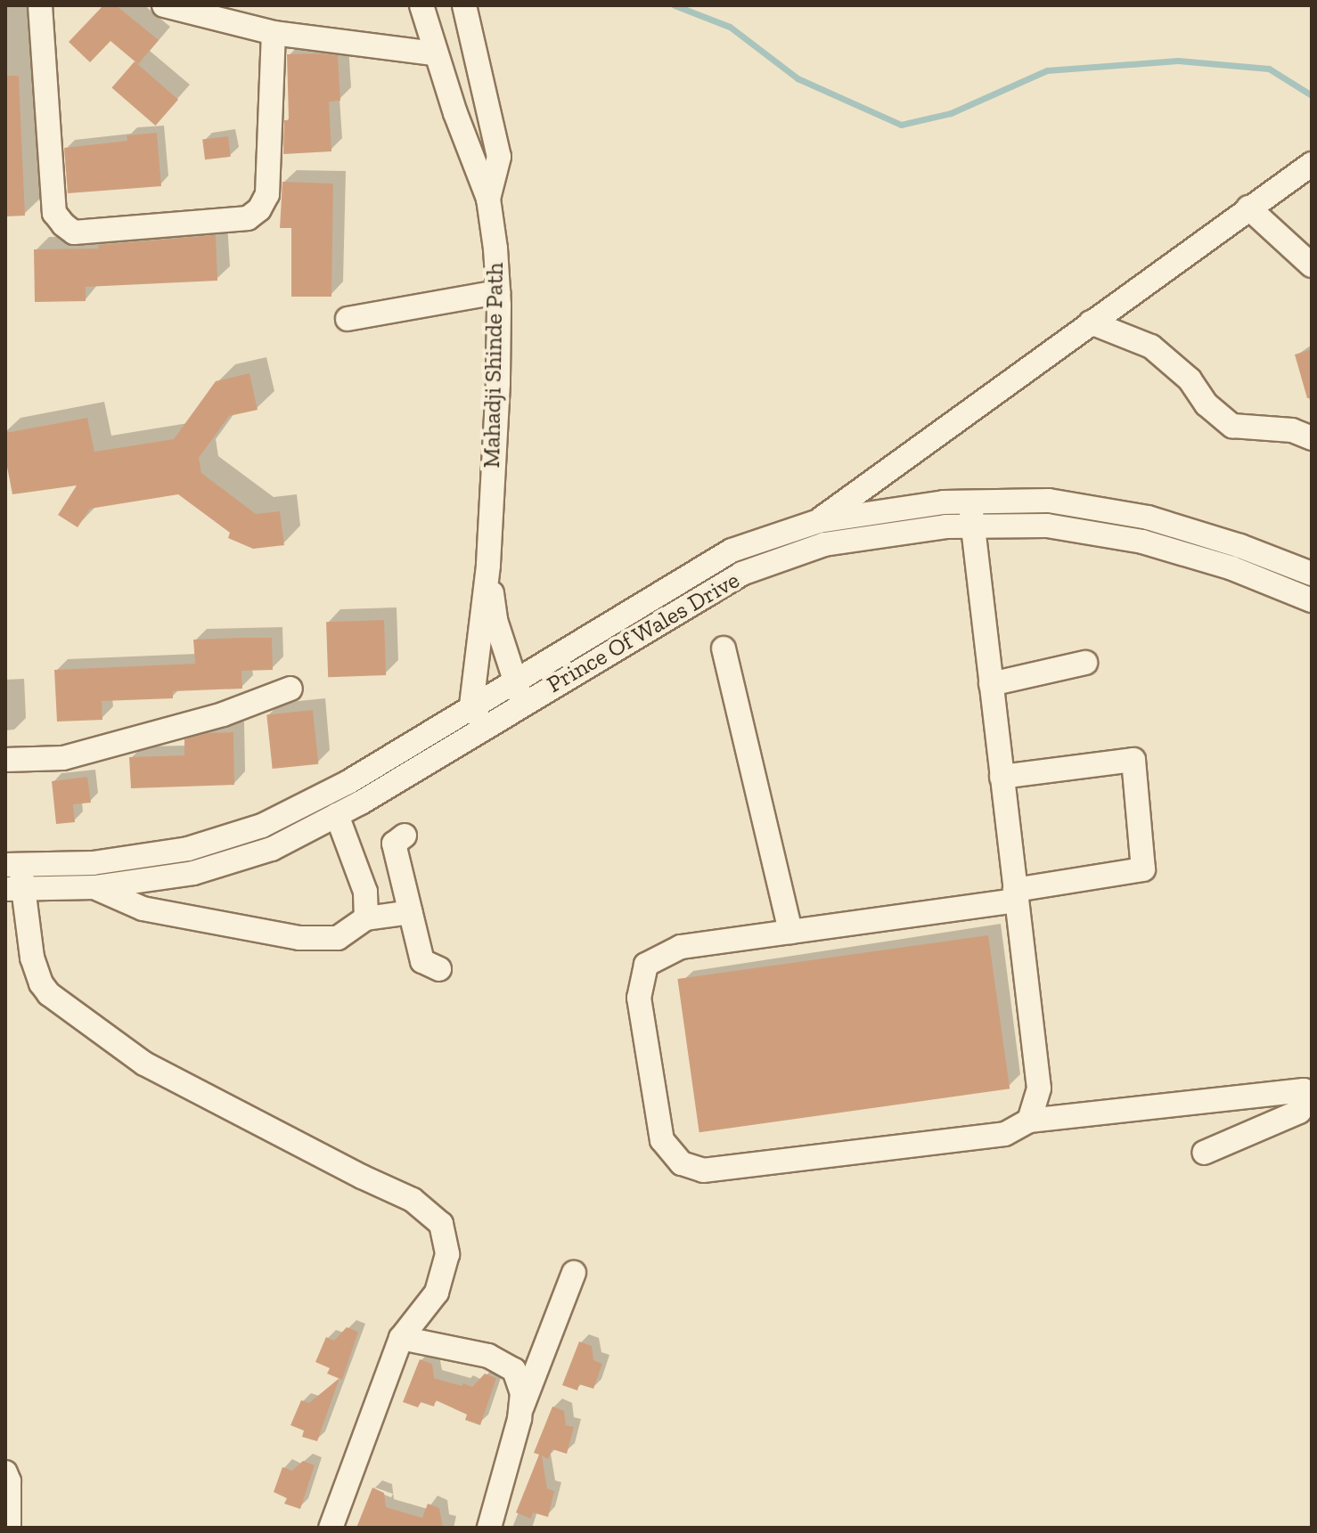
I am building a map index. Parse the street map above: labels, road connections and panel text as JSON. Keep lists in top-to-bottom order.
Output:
{
  "streets": {
    "street": ["Mahadji Shinde Path", "Prince Of Wales Drive"]
  },
  "crossings": [
    ["Mahadji Shinde Path", "Prince Of Wales Drive"]
  ]
}
